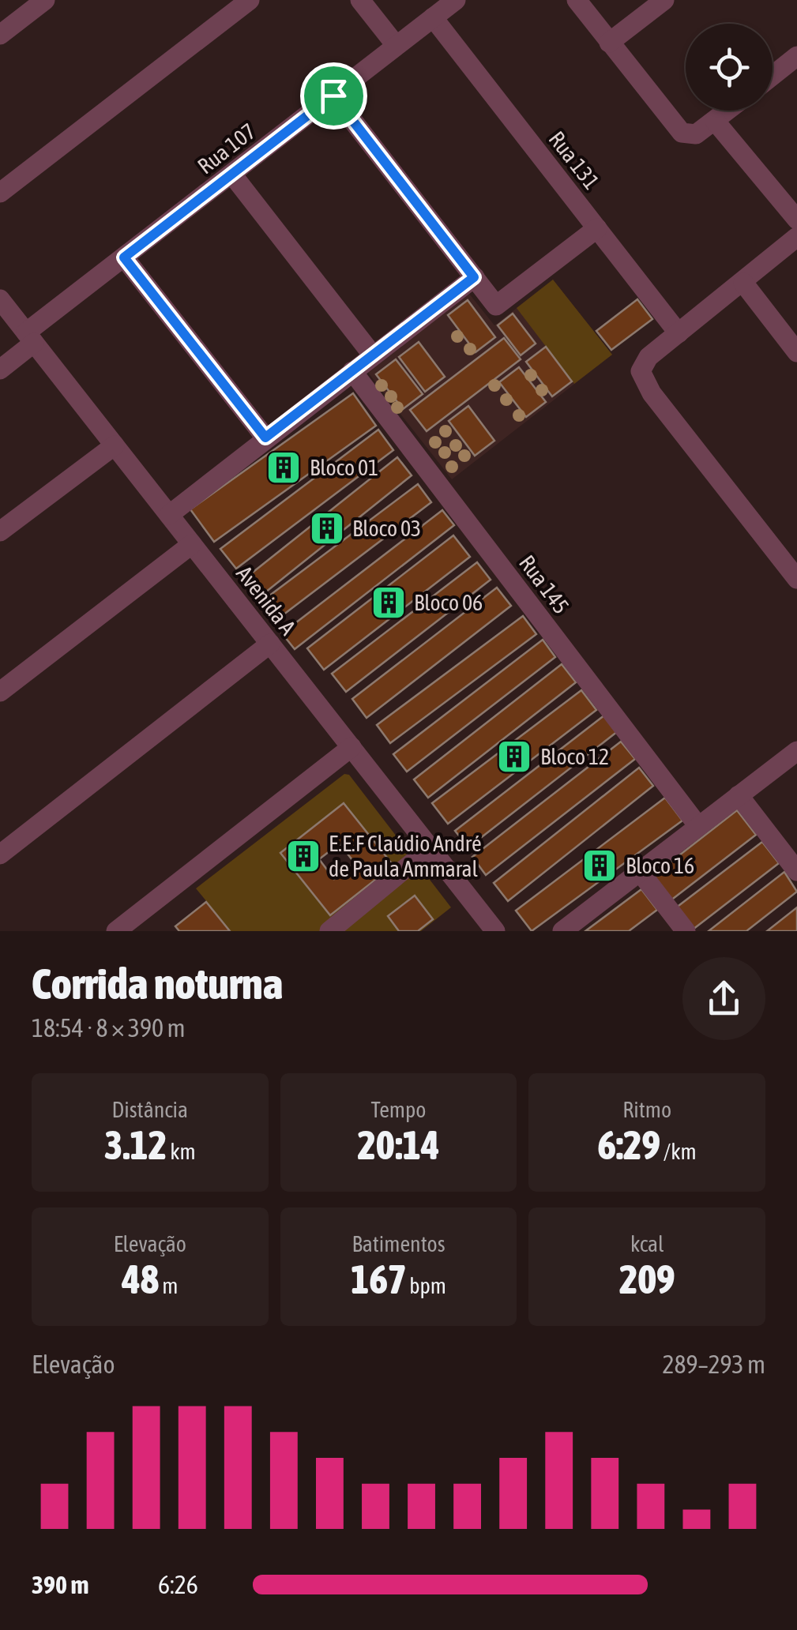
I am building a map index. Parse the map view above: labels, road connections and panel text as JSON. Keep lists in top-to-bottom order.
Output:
{
  "streets": {
    "street": [
      "Rua 107",
      "Rua 131",
      "Rua 145",
      "Avenida A"
    ]
  },
  "crossings": [
    ["Rua 107", "Rua 131"],
    ["Rua 107", "Avenida A"]
  ],
  "places": {
    "building": [
      "Bloco 01",
      "Bloco 03",
      "Bloco 06",
      "Bloco 12",
      "E.E.F Claúdio André de Paula Ammaral",
      "Bloco 16"
    ]
  },
  "page": {
    "heading": ["Corrida noturna", "18:54 · 8 × 390 m"],
    "stats": [
      ["Distância", "3.12 km"],
      ["Tempo", "20:14"],
      ["Ritmo", "6:29 /km"],
      ["Elevação", "48 m"],
      ["Batimentos", "167 bpm"],
      ["kcal", "209"]
    ],
    "chart": ["Elevação", "289–293 m"],
    "list": [
      {
        "name": "390 m",
        "note": "6:26"
      }
    ]
  }
}
